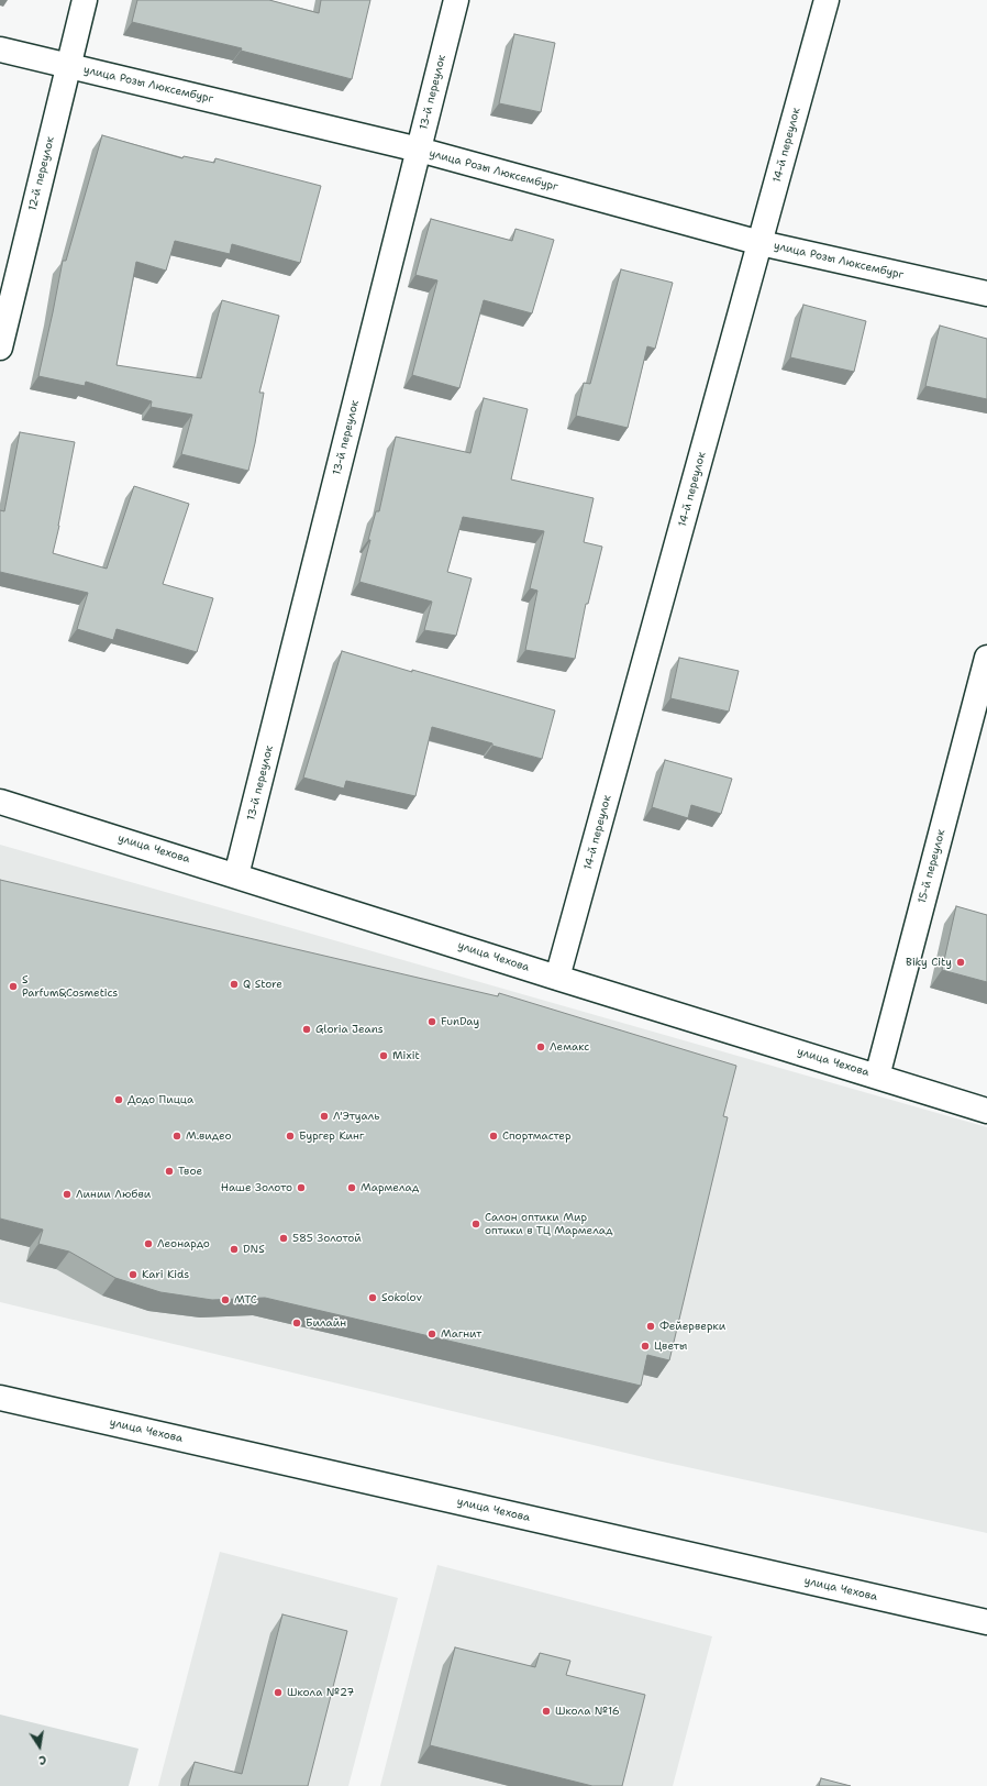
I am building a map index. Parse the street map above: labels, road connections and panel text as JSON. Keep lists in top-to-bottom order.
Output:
{
  "streets": {
    "street": [
      "улица Розы Люксембург",
      "13-й переулок",
      "14-й переулок",
      "12-й переулок",
      "улица Чехова",
      "15-й переулок"
    ]
  },
  "crossings": [
    ["улица Розы Люксембург", "13-й переулок"],
    ["улица Розы Люксембург", "14-й переулок"],
    ["улица Розы Люксембург", "12-й переулок"],
    ["13-й переулок", "улица Чехова"],
    ["14-й переулок", "улица Чехова"],
    ["улица Чехова", "15-й переулок"]
  ],
  "places": [
    "Biky City",
    "Q Store",
    "S Parfum&Cosmetics",
    "FunDay",
    "Gloria Jeans",
    "Лемакс",
    "Mixit",
    "Додо Пицца",
    "Л'Этуаль",
    "М.видео",
    "Бургер Кинг",
    "Спортмастер",
    "Твое",
    "Наше Золото",
    "Мармелад",
    "Линии Любви",
    "Салон оптики Мир оптики в ТЦ Мармелад",
    "585 Золотой",
    "Леонардо",
    "DNS",
    "Kari Kids",
    "Sokolov",
    "МТС",
    "Билайн",
    "Фейерверки",
    "Магнит",
    "Цветы",
    "Школа №27",
    "Школа №16"
  ],
  "north": "bottom"
}
